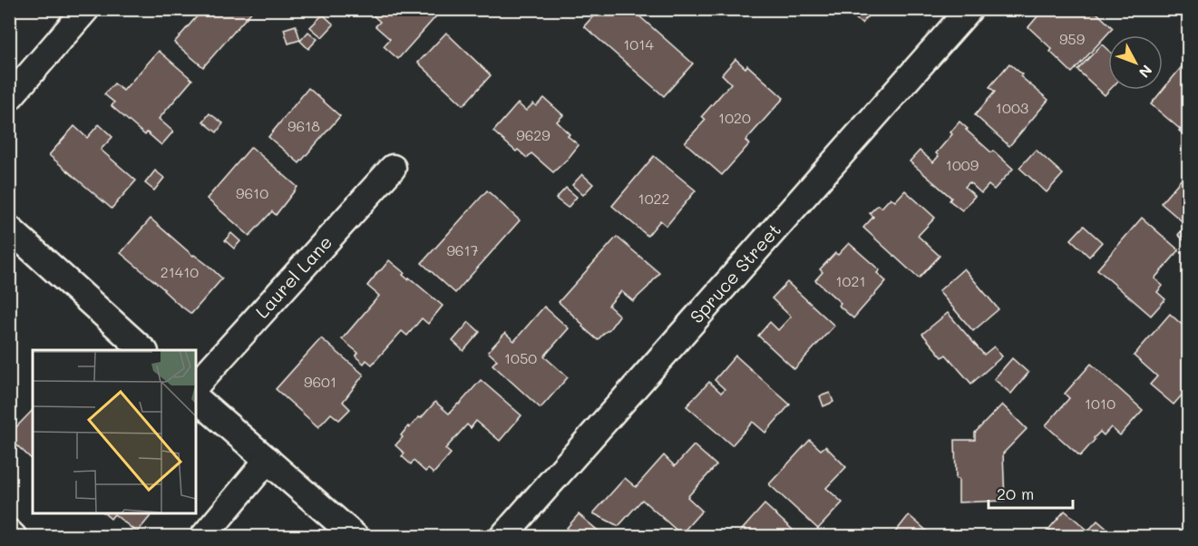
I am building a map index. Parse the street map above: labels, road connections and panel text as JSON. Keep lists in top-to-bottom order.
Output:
{
  "streets": {
    "street": ["Spruce Street", "Laurel Lane"]
  },
  "house_numbers": [
    "959",
    "1014",
    "1003",
    "1020",
    "9618",
    "9629",
    "1009",
    "9610",
    "1022",
    "9617",
    "21410",
    "1021",
    "1050",
    "9601",
    "1010"
  ],
  "scale_bar": "20 m",
  "north": "bottom right"
}
